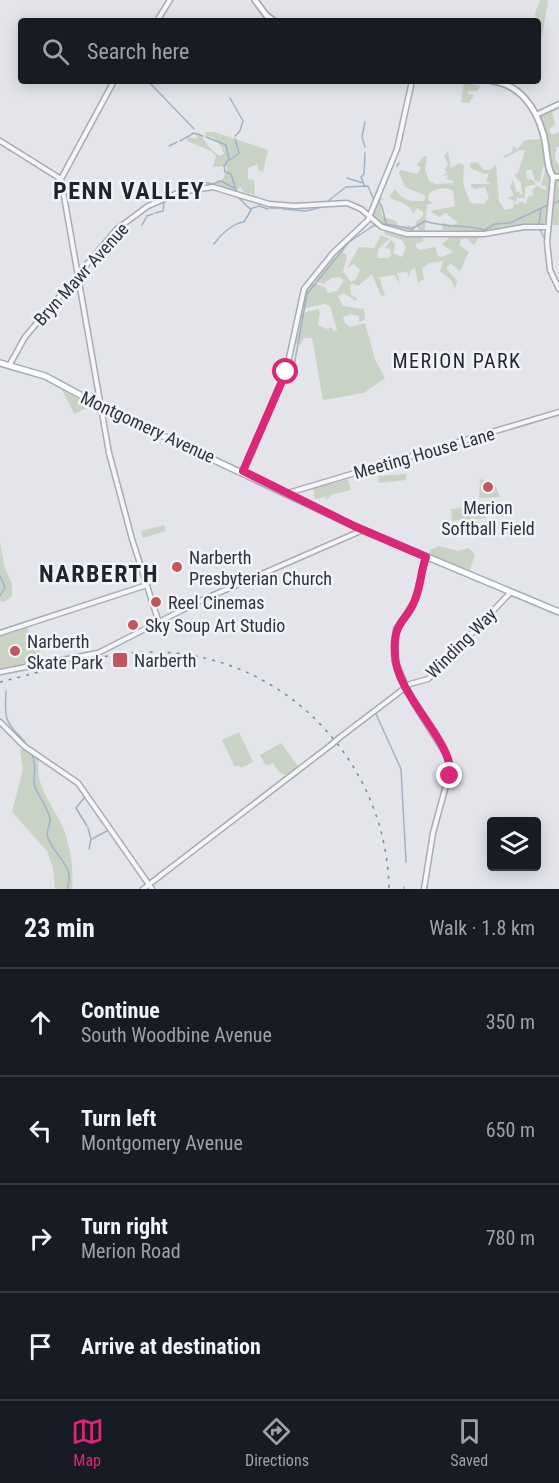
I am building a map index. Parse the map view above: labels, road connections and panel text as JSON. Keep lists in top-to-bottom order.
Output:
{
  "streets": {
    "main road": ["Montgomery Avenue"],
    "street": ["Bryn Mawr Avenue", "Meeting House Lane", "Winding Way"]
  },
  "crossings": [
    ["Bryn Mawr Avenue", "Montgomery Avenue"],
    ["Montgomery Avenue", "Meeting House Lane"],
    ["Montgomery Avenue", "Winding Way"]
  ],
  "districts": ["PENN VALLEY", "MERION PARK", "NARBERTH"],
  "places": {
    "other": [
      "Merion Softball Field",
      "Narberth Presbyterian Church",
      "Reel Cinemas",
      "Sky Soup Art Studio",
      "Narberth Skate Park"
    ],
    "transit": ["Narberth"]
  },
  "page": {
    "search": "Search here",
    "heading": ["23 min", "Walk · 1.8 km"],
    "list": [
      ["Continue", "South Woodbine Avenue", "350 m"],
      ["Turn left", "Montgomery Avenue", "650 m"],
      ["Turn right", "Merion Road", "780 m"],
      "Arrive at destination"
    ],
    "nav": ["Map", "Directions", "Saved"]
  }
}
